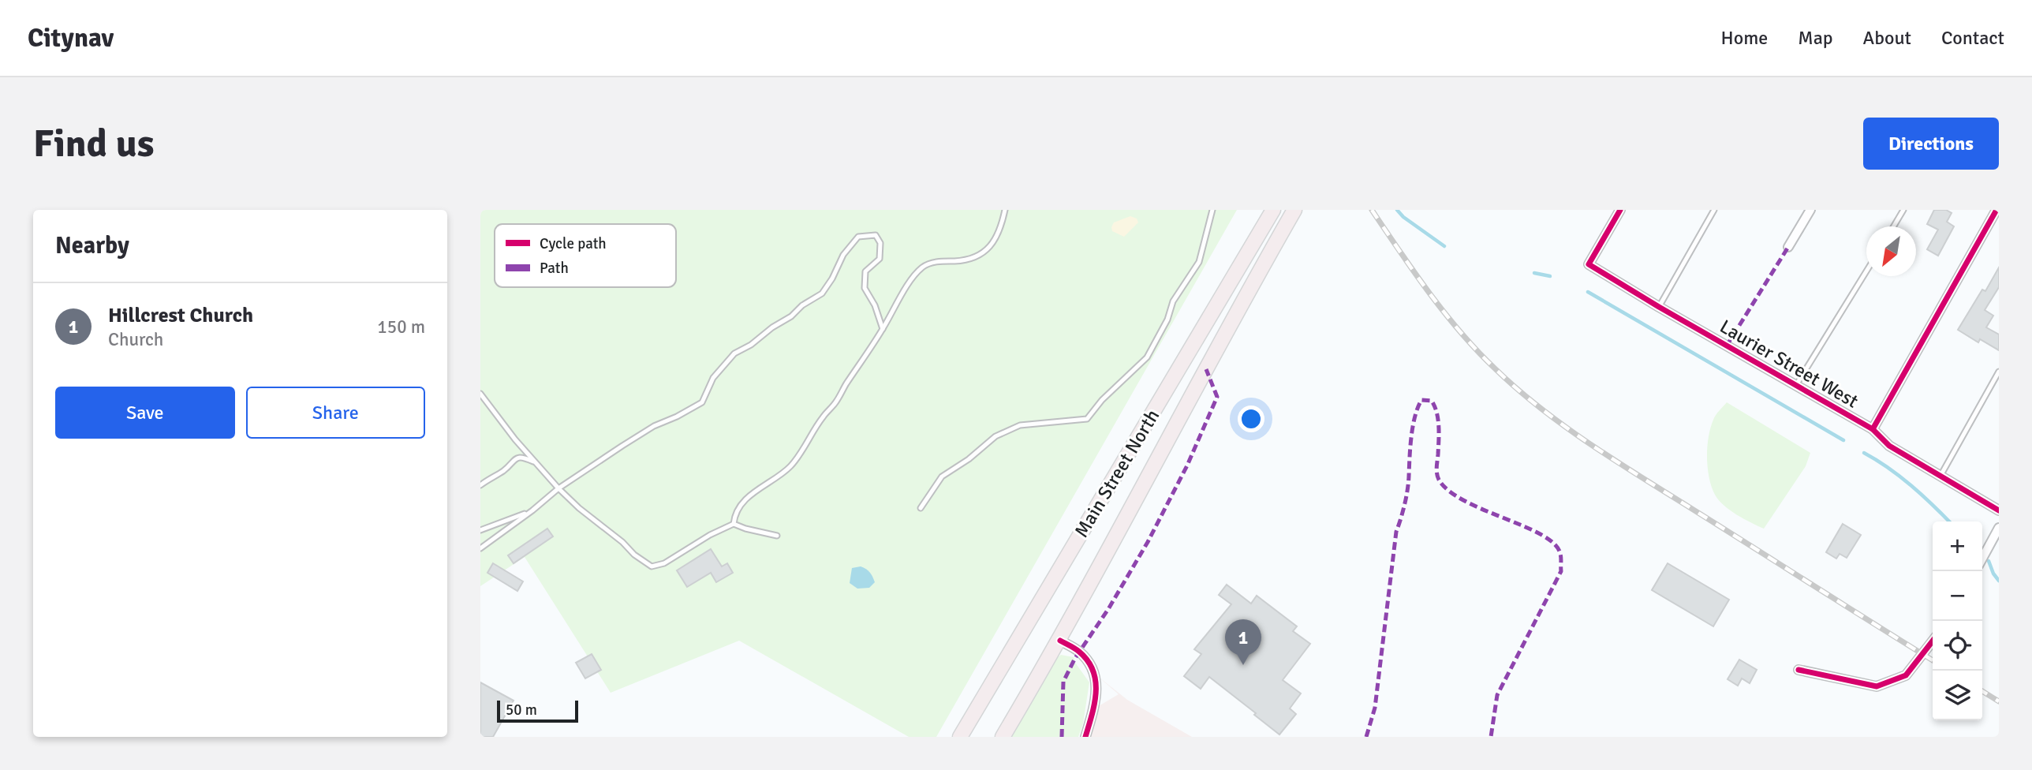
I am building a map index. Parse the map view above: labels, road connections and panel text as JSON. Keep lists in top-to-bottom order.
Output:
{
  "streets": {
    "main road": ["Main Street North"],
    "street": ["Laurier Street West"]
  },
  "legend": ["Cycle path", "Path"],
  "scale_bar": "50 m",
  "north": "bottom left",
  "page": {
    "header": "Citynav",
    "nav": [
      "Home",
      "Map",
      "About",
      "Contact"
    ],
    "buttons": [
      "Directions",
      ["Save", "Share"]
    ],
    "title": "Find us",
    "heading": "Nearby",
    "list": [
      {
        "mark": "1",
        "name": "Hillcrest Church",
        "note": "Church",
        "value": "150 m"
      }
    ],
    "map_buttons": ["+", "−"],
    "pins": "1",
    "scale": "50 m"
  }
}
